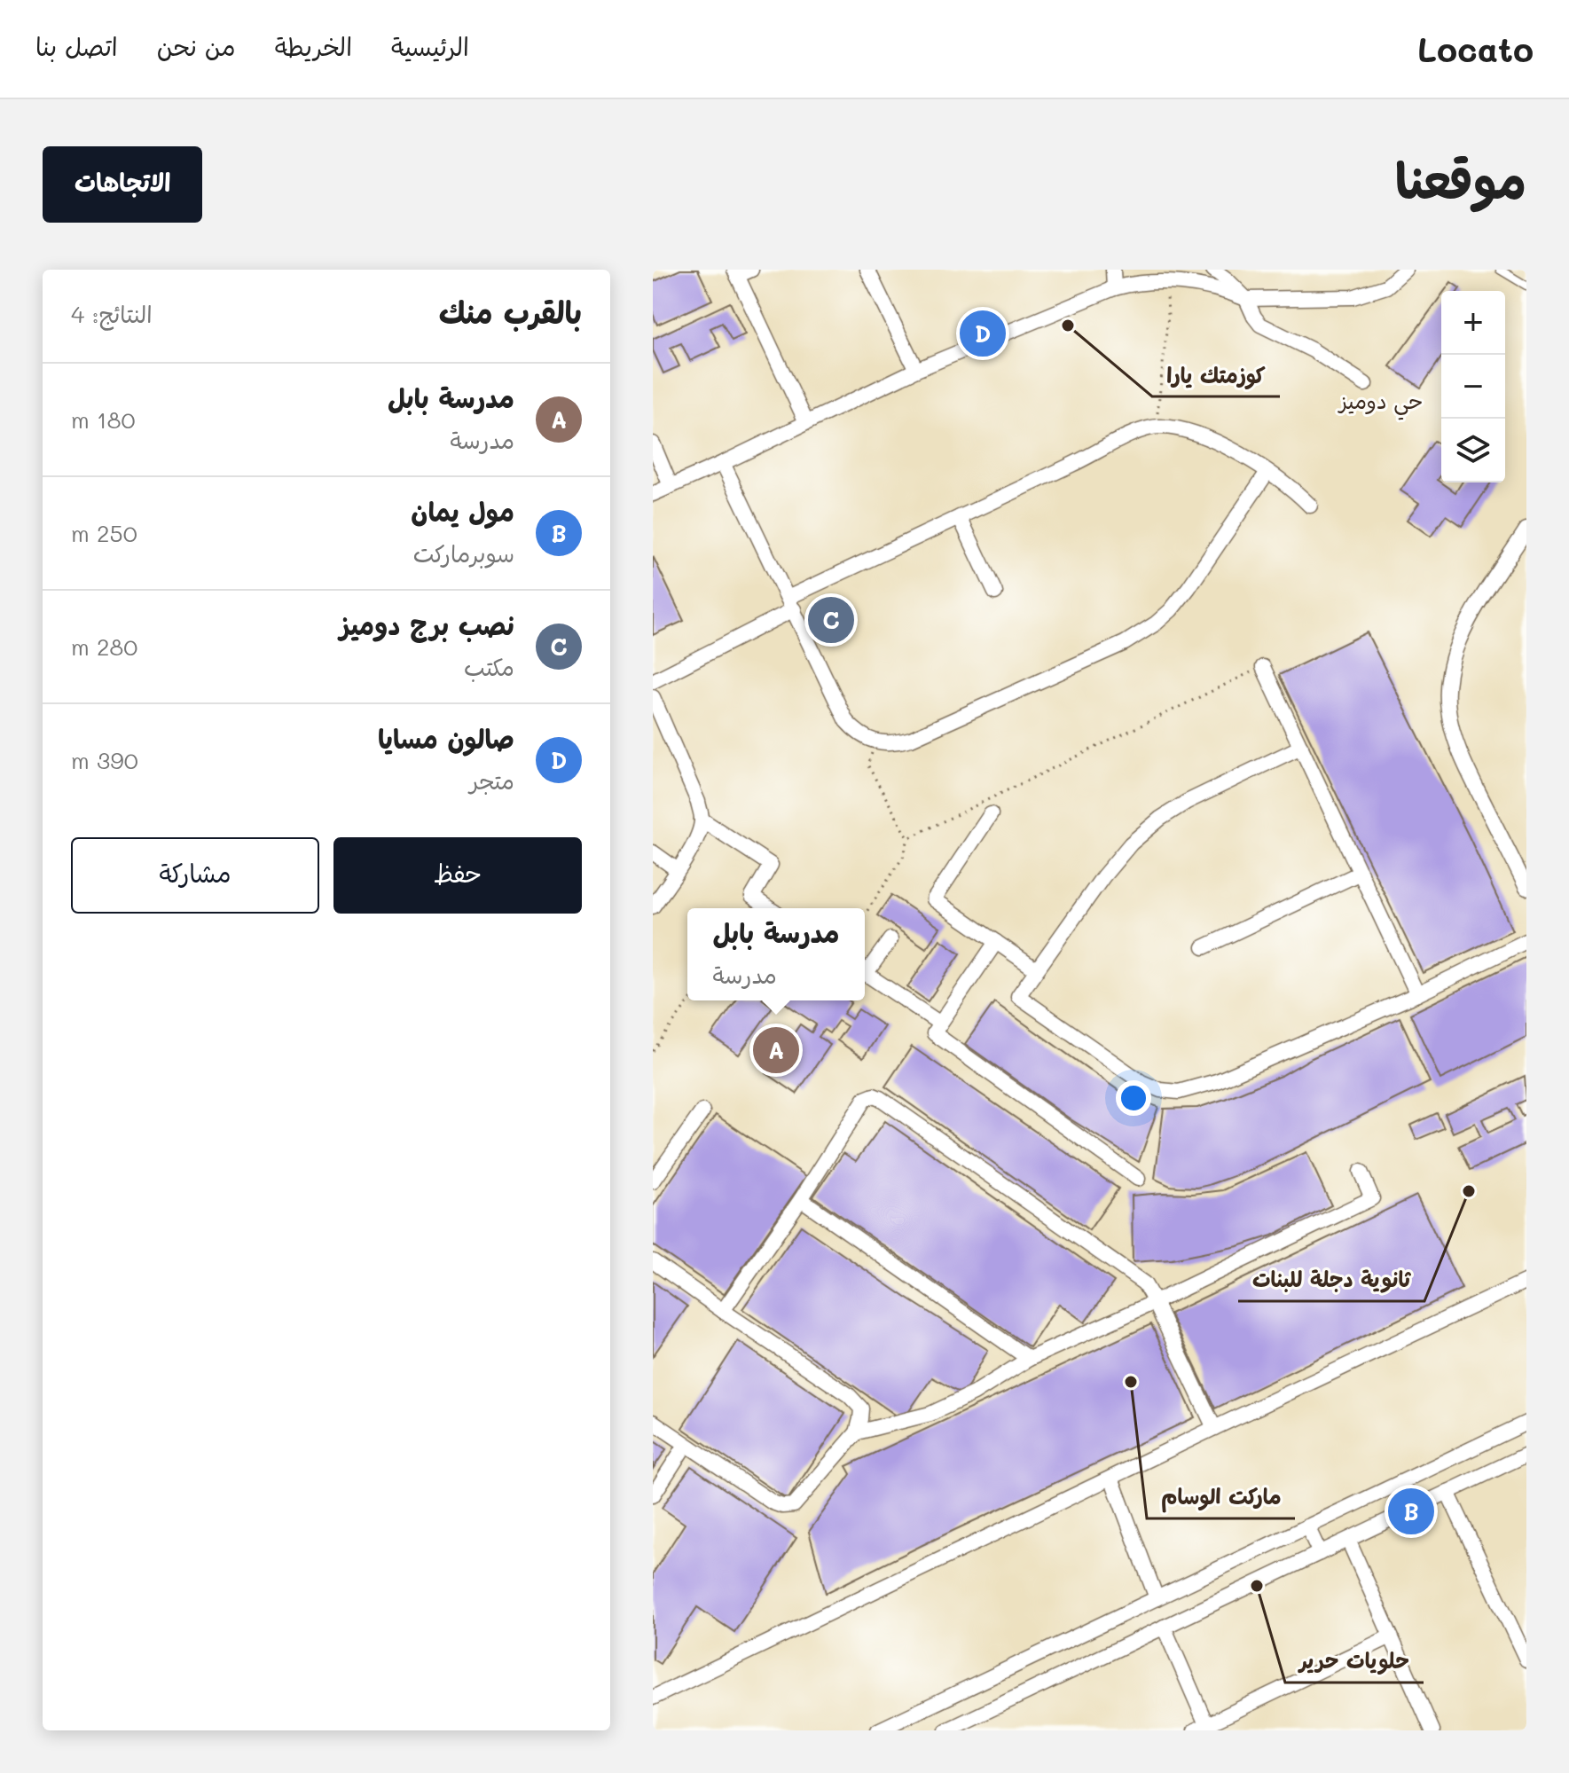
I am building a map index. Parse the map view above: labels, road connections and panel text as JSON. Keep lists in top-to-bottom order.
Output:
{
  "districts": ["حي دوميز"],
  "places": [
    "كوزمتك يارا",
    "ثانوية دجلة للبنات",
    "ماركت الوسام",
    "حلويات حرير"
  ],
  "page": {
    "header": "Locato",
    "nav": [
      "الرئيسية",
      "الخريطة",
      "من نحن",
      "اتصل بنا"
    ],
    "title": "موقعنا",
    "buttons": [
      "الاتجاهات",
      ["حفظ", "مشاركة"]
    ],
    "heading": ["بالقرب منك", "النتائج: 4"],
    "map_buttons": ["+", "−"],
    "pins": [
      "D",
      "C",
      "A",
      "B"
    ],
    "list": [
      {
        "mark": "A",
        "name": "مدرسة بابل",
        "note": "مدرسة",
        "value": "180 m"
      },
      {
        "mark": "B",
        "name": "مول يمان",
        "note": "سوبرماركت",
        "value": "250 m"
      },
      {
        "mark": "C",
        "name": "نصب برج دوميز",
        "note": "مكتب",
        "value": "280 m"
      },
      {
        "mark": "D",
        "name": "صالون مسايا",
        "note": "متجر",
        "value": "390 m"
      }
    ],
    "popup": ["مدرسة بابل", "مدرسة"]
  }
}
